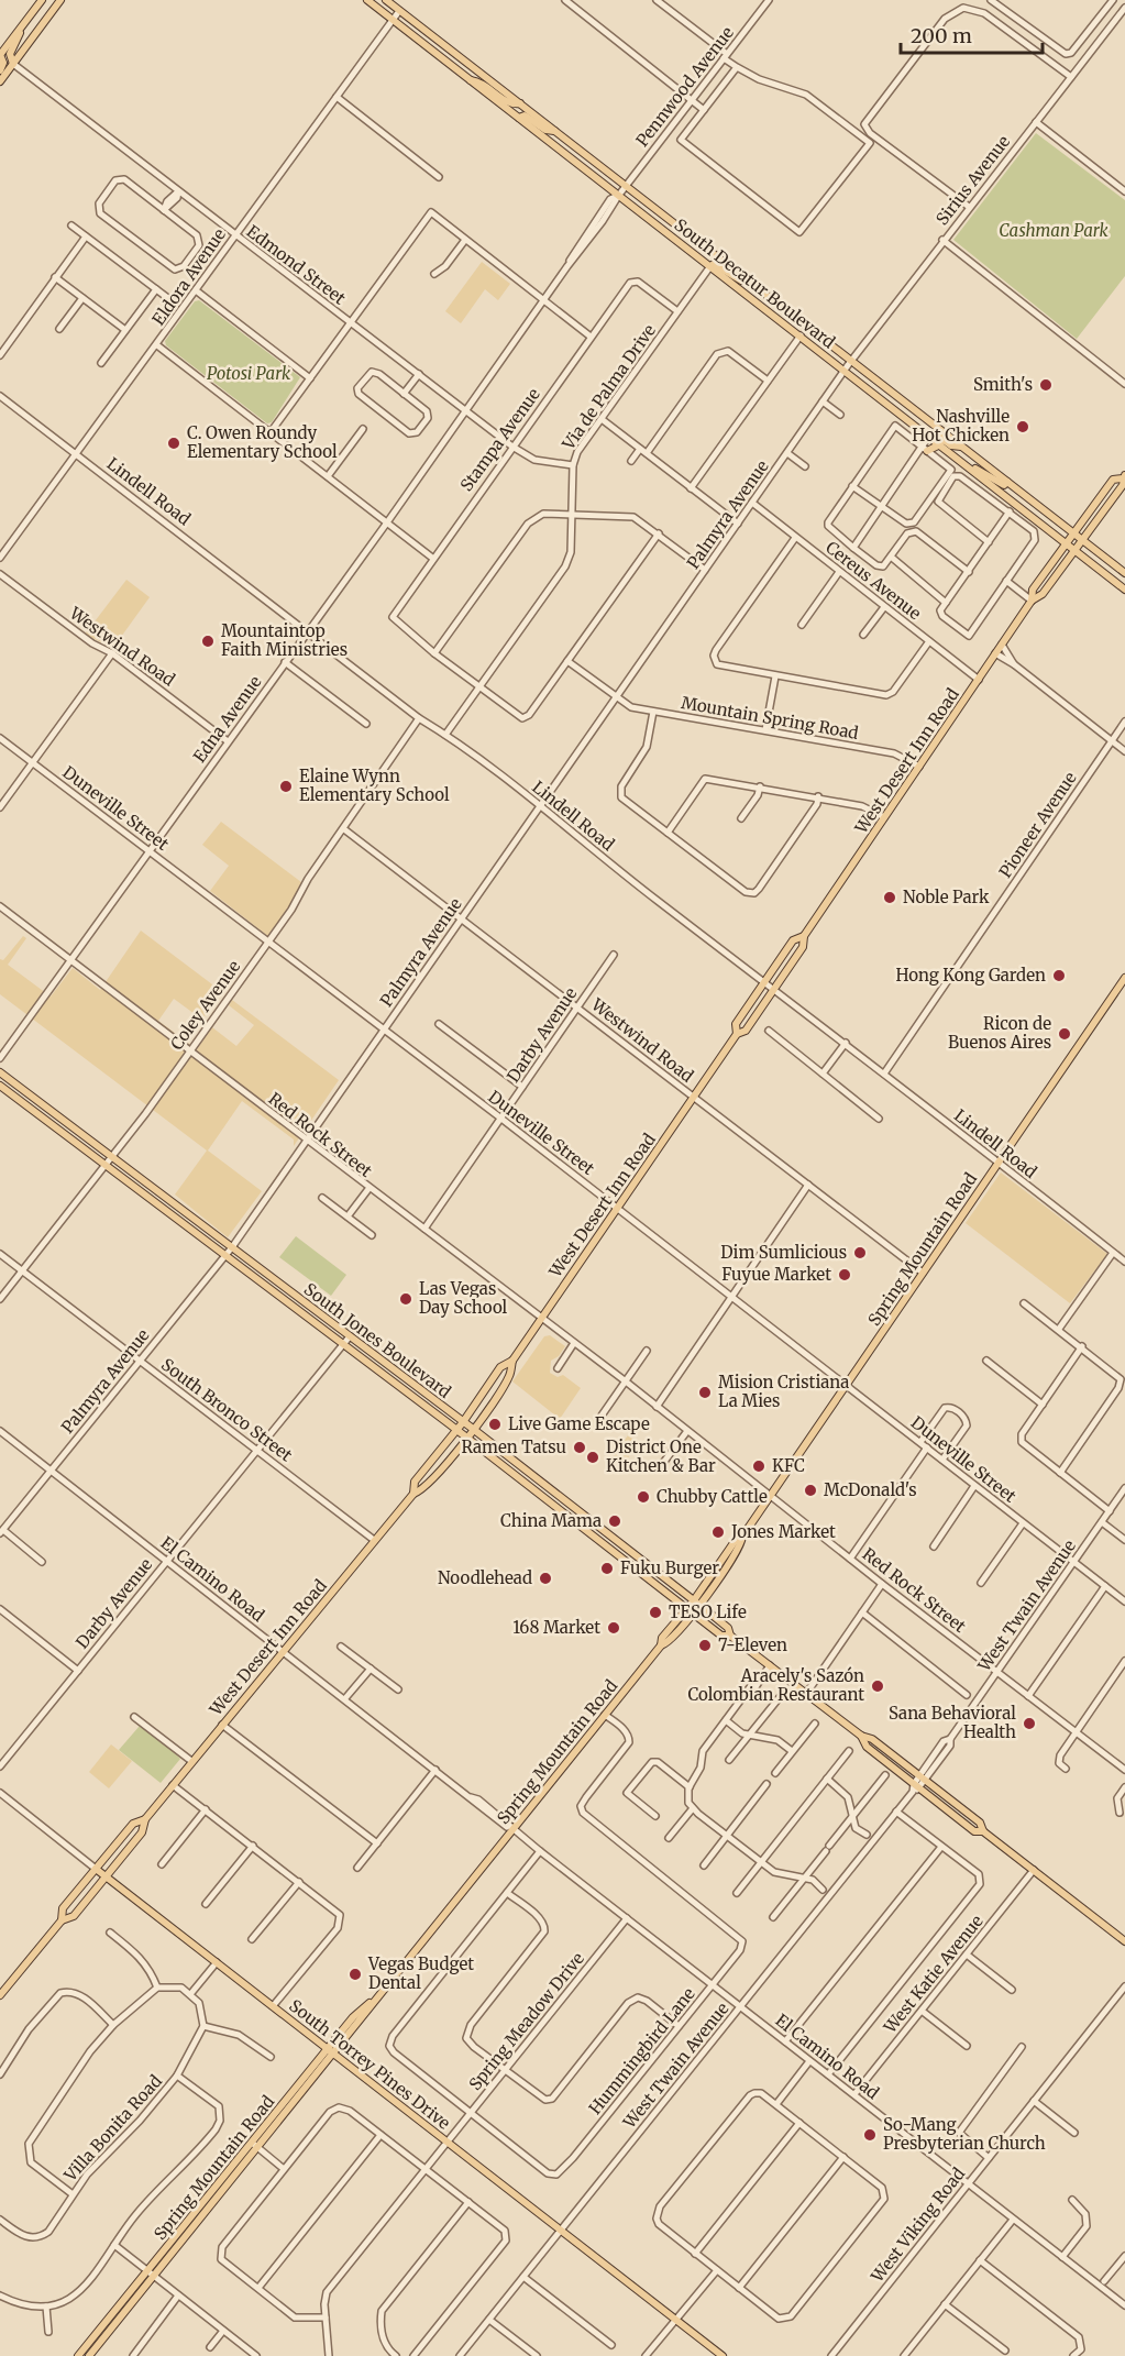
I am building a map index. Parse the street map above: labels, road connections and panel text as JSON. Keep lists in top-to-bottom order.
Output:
{
  "streets": {
    "main road": [
      "South Decatur Boulevard",
      "West Desert Inn Road",
      "Spring Mountain Road",
      "South Jones Boulevard",
      "South Torrey Pines Drive"
    ],
    "street": [
      "Pennwood Avenue",
      "Sirius Avenue",
      "Edmond Street",
      "Eldora Avenue",
      "Via de Palma Drive",
      "Stampa Avenue",
      "Lindell Road",
      "Palmyra Avenue",
      "Cereus Avenue",
      "Westwind Road",
      "Mountain Spring Road",
      "Edna Avenue",
      "Duneville Street",
      "Pioneer Avenue",
      "Coley Avenue",
      "Darby Avenue",
      "Red Rock Street",
      "South Bronco Street",
      "El Camino Road",
      "West Twain Avenue",
      "West Katie Avenue",
      "Spring Meadow Drive",
      "Hummingbird Lane",
      "Villa Bonita Road",
      "West Viking Road"
    ]
  },
  "crossings": [
    ["Pennwood Avenue", "South Decatur Boulevard"],
    ["Pennwood Avenue", "Edna Avenue"],
    ["Sirius Avenue", "South Decatur Boulevard"],
    ["Sirius Avenue", "Palmyra Avenue"],
    ["Edmond Street", "Eldora Avenue"],
    ["Edmond Street", "Via de Palma Drive"],
    ["Edmond Street", "Stampa Avenue"],
    ["Edmond Street", "Edna Avenue"],
    ["Eldora Avenue", "South Decatur Boulevard"],
    ["Eldora Avenue", "Lindell Road"],
    ["South Decatur Boulevard", "Via de Palma Drive"],
    ["South Decatur Boulevard", "Palmyra Avenue"],
    ["South Decatur Boulevard", "Edna Avenue"],
    ["South Decatur Boulevard", "West Desert Inn Road"],
    ["Via de Palma Drive", "Stampa Avenue"],
    ["Via de Palma Drive", "Lindell Road"],
    ["Lindell Road", "Palmyra Avenue"],
    ["Lindell Road", "Edna Avenue"],
    ["Lindell Road", "West Desert Inn Road"],
    ["Lindell Road", "Pioneer Avenue"],
    ["Lindell Road", "Coley Avenue"],
    ["Lindell Road", "Spring Mountain Road"],
    ["Palmyra Avenue", "Cereus Avenue"],
    ["Palmyra Avenue", "Westwind Road"],
    ["Palmyra Avenue", "Mountain Spring Road"],
    ["Palmyra Avenue", "Duneville Street"],
    ["Palmyra Avenue", "Red Rock Street"],
    ["Palmyra Avenue", "South Jones Boulevard"],
    ["Palmyra Avenue", "South Bronco Street"],
    ["Palmyra Avenue", "El Camino Road"],
    ["Cereus Avenue", "West Desert Inn Road"],
    ["Westwind Road", "Edna Avenue"],
    ["Westwind Road", "West Desert Inn Road"],
    ["Westwind Road", "Coley Avenue"],
    ["Westwind Road", "Darby Avenue"],
    ["Westwind Road", "Spring Mountain Road"],
    ["Mountain Spring Road", "West Desert Inn Road"],
    ["Edna Avenue", "Duneville Street"],
    ["Edna Avenue", "Red Rock Street"],
    ["West Desert Inn Road", "Duneville Street"],
    ["West Desert Inn Road", "Red Rock Street"],
    ["West Desert Inn Road", "South Jones Boulevard"],
    ["West Desert Inn Road", "South Bronco Street"],
    ["West Desert Inn Road", "El Camino Road"],
    ["West Desert Inn Road", "South Torrey Pines Drive"],
    ["Duneville Street", "Coley Avenue"],
    ["Duneville Street", "Darby Avenue"],
    ["Duneville Street", "Spring Mountain Road"],
    ["Duneville Street", "West Twain Avenue"],
    ["Coley Avenue", "Red Rock Street"],
    ["Coley Avenue", "South Jones Boulevard"],
    ["Coley Avenue", "South Bronco Street"],
    ["Darby Avenue", "Red Rock Street"],
    ["Darby Avenue", "South Jones Boulevard"],
    ["Darby Avenue", "South Bronco Street"],
    ["Darby Avenue", "El Camino Road"],
    ["Red Rock Street", "Spring Mountain Road"],
    ["Red Rock Street", "West Twain Avenue"],
    ["Spring Mountain Road", "South Jones Boulevard"],
    ["Spring Mountain Road", "El Camino Road"],
    ["Spring Mountain Road", "Hummingbird Lane"],
    ["Spring Mountain Road", "South Torrey Pines Drive"],
    ["South Jones Boulevard", "West Twain Avenue"],
    ["South Jones Boulevard", "West Katie Avenue"],
    ["El Camino Road", "West Twain Avenue"],
    ["El Camino Road", "West Katie Avenue"],
    ["El Camino Road", "Spring Meadow Drive"],
    ["El Camino Road", "Hummingbird Lane"],
    ["El Camino Road", "West Viking Road"],
    ["West Twain Avenue", "South Torrey Pines Drive"],
    ["Spring Meadow Drive", "Hummingbird Lane"],
    ["Spring Meadow Drive", "South Torrey Pines Drive"]
  ],
  "parks": ["Cashman Park", "Potosi Park"],
  "places": [
    "Smith's",
    "Nashville Hot Chicken",
    "C. Owen Roundy Elementary School",
    "Mountaintop Faith Ministries",
    "Elaine Wynn Elementary School",
    "Noble Park",
    "Hong Kong Garden",
    "Ricon de Buenos Aires",
    "Dim Sumlicious",
    "Fuyue Market",
    "Las Vegas Day School",
    "Mision Cristiana La Mies",
    "Live Game Escape",
    "Ramen Tatsu",
    "District One Kitchen & Bar",
    "KFC",
    "McDonald's",
    "Chubby Cattle",
    "China Mama",
    "Jones Market",
    "Fuku Burger",
    "Noodlehead",
    "TESO Life",
    "168 Market",
    "7-Eleven",
    "Aracely's Sazón Colombian Restaurant",
    "Sana Behavioral Health",
    "Vegas Budget Dental",
    "So-Mang Presbyterian Church"
  ],
  "scale_bar": "200 m"
}
